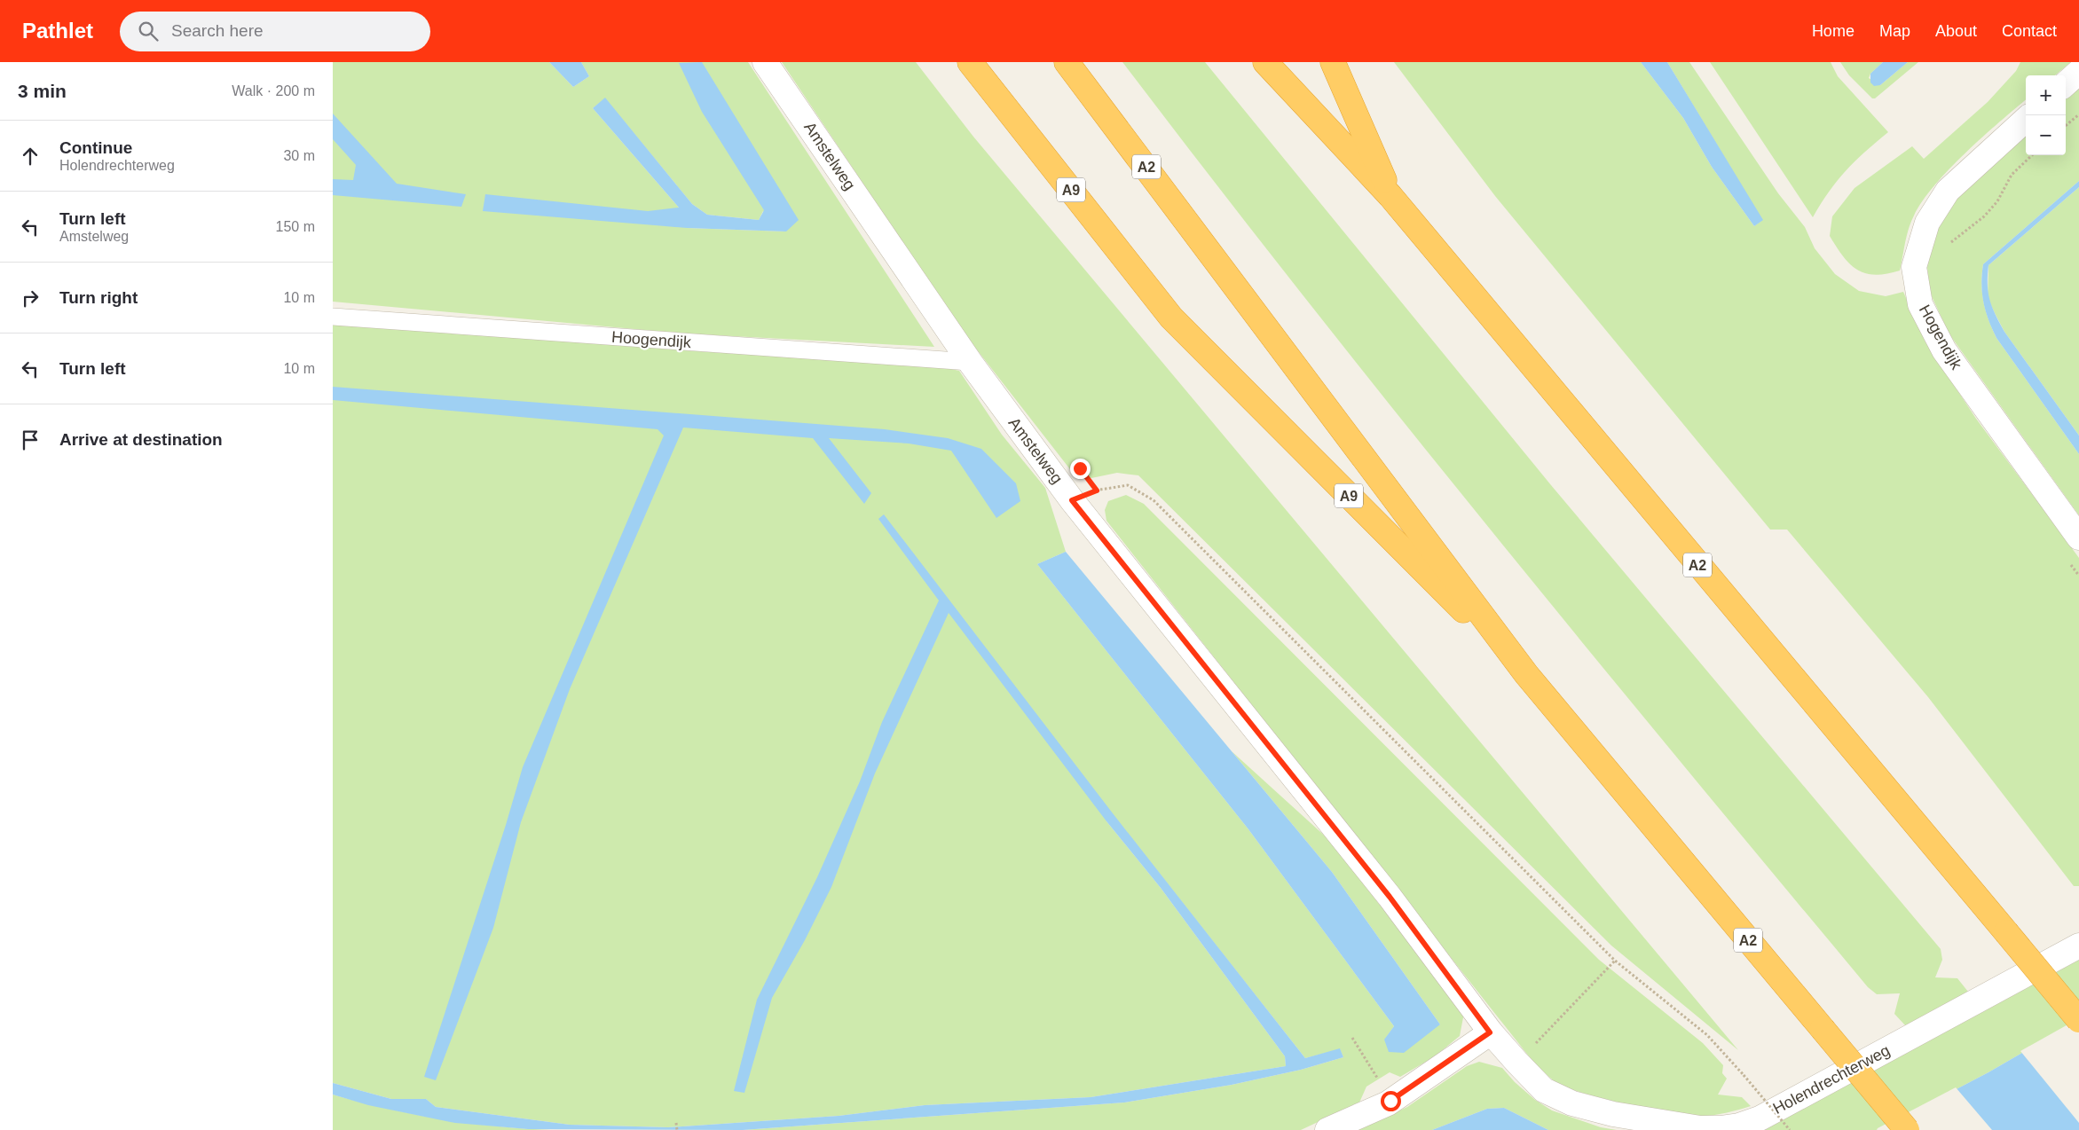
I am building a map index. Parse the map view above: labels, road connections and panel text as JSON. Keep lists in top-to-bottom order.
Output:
{
  "streets": {
    "highway": ["A2", "A9"],
    "street": ["Amstelweg", "Hogendijk", "Holendrechterweg"],
    "lane": ["Hoogendijk"]
  },
  "crossings": [
    ["Amstelweg", "Hoogendijk"],
    ["Amstelweg", "Holendrechterweg"],
    ["A2", "A9"]
  ],
  "page": {
    "header": "Pathlet",
    "search": "Search here",
    "nav": [
      "Home",
      "Map",
      "About",
      "Contact"
    ],
    "heading": ["3 min", "Walk · 200 m"],
    "map_buttons": ["+", "−"],
    "list": [
      ["Continue", "Holendrechterweg", "30 m"],
      ["Turn left", "Amstelweg", "150 m"],
      ["Turn right", "10 m"],
      ["Turn left", "10 m"],
      "Arrive at destination"
    ]
  }
}
